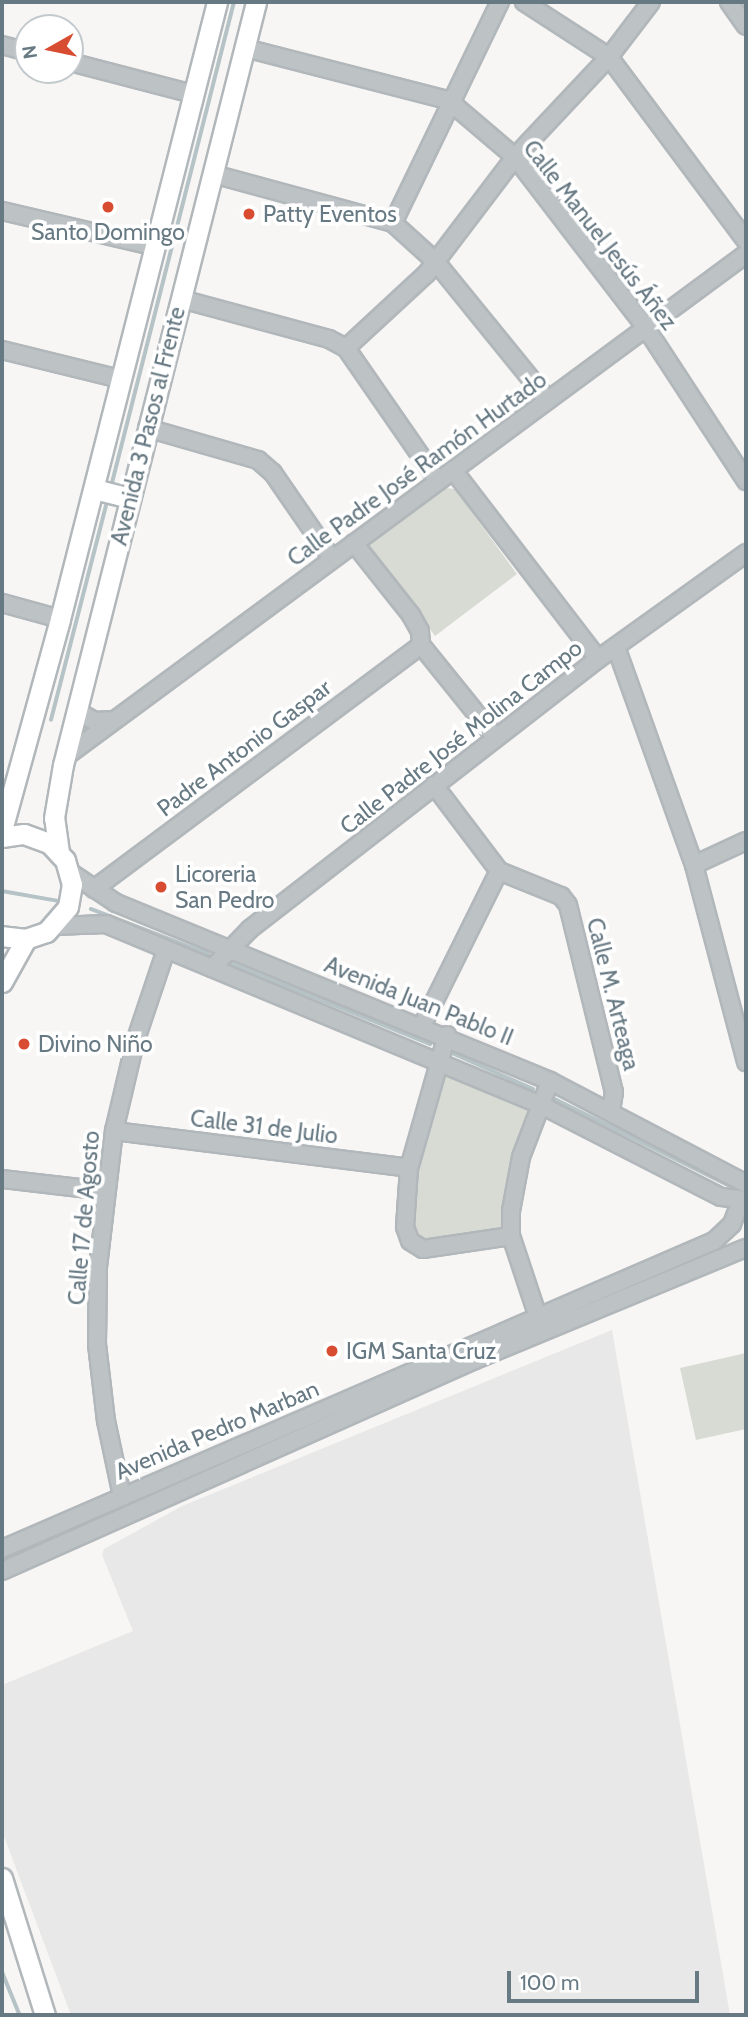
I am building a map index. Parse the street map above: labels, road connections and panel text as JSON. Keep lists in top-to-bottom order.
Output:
{
  "streets": {
    "main road": ["Avenida 3 Pasos al Frente"],
    "street": [
      "Calle Manuel Jesús Áñez",
      "Calle Padre José Ramón Hurtado",
      "Calle Padre José Molina Campo",
      "Padre Antonio Gaspar",
      "Calle M. Arteaga",
      "Avenida Juan Pablo II",
      "Calle 31 de Julio",
      "Calle 17 de Agosto",
      "Avenida Pedro Marban"
    ]
  },
  "crossings": [
    ["Calle Manuel Jesús Áñez", "Avenida 3 Pasos al Frente"],
    ["Calle Manuel Jesús Áñez", "Calle Padre José Ramón Hurtado"],
    ["Avenida 3 Pasos al Frente", "Calle Padre José Ramón Hurtado"],
    ["Calle Padre José Molina Campo", "Avenida Juan Pablo II"],
    ["Padre Antonio Gaspar", "Avenida Juan Pablo II"],
    ["Calle M. Arteaga", "Avenida Juan Pablo II"],
    ["Avenida Juan Pablo II", "Avenida Pedro Marban"],
    ["Calle 31 de Julio", "Calle 17 de Agosto"],
    ["Calle 17 de Agosto", "Avenida Pedro Marban"]
  ],
  "places": [
    "Santo Domingo",
    "Patty Eventos",
    "Licoreria San Pedro",
    "Divino Niño",
    "IGM Santa Cruz"
  ],
  "scale_bar": "100 m",
  "north": "left"
}
